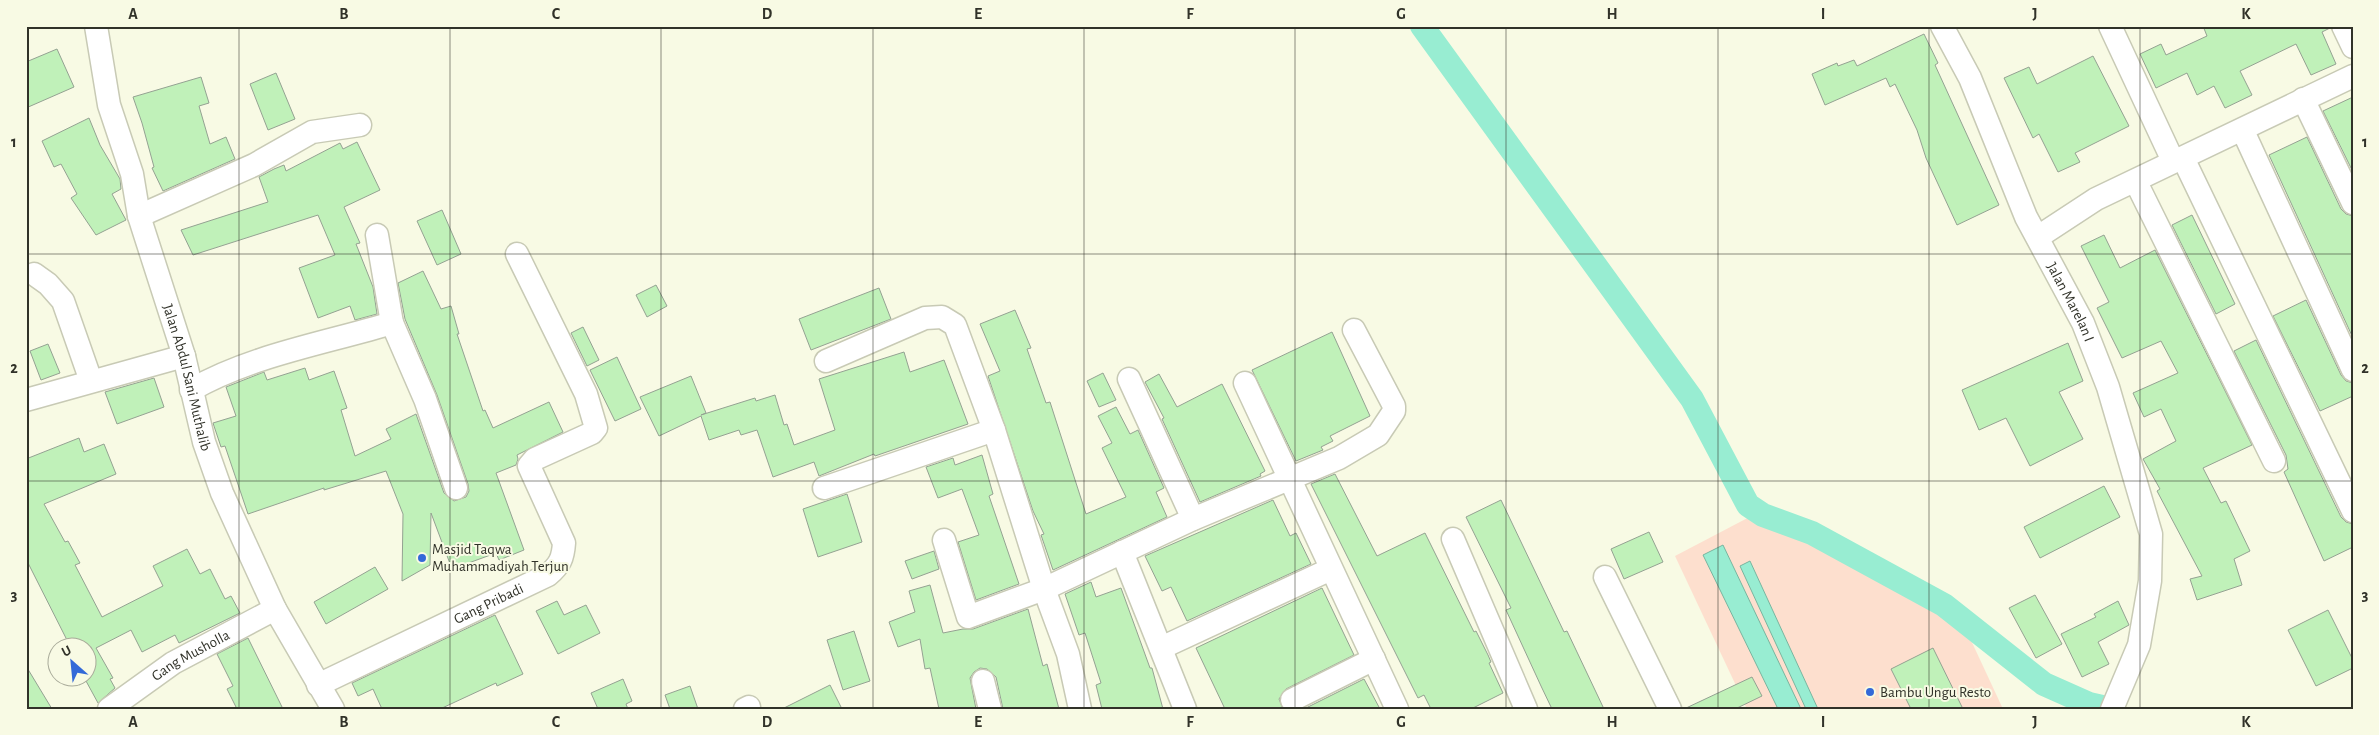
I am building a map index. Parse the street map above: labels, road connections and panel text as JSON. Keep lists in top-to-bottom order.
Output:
{
  "streets": {
    "street": [
      "Jalan Marelan I",
      "Jalan Abdul Sani Muthalib",
      "Gang Pribadi",
      "Gang Musholla"
    ]
  },
  "crossings": [
    ["Jalan Abdul Sani Muthalib", "Gang Pribadi"],
    ["Jalan Abdul Sani Muthalib", "Gang Musholla"]
  ],
  "places": ["Masjid Taqwa Muhammadiyah Terjun", "Bambu Ungu Resto"],
  "north": "top left",
  "grid": {
    "columns": [
      "A",
      "B",
      "C",
      "D",
      "E",
      "F",
      "G",
      "H",
      "I",
      "J",
      "K"
    ],
    "rows": ["1", "2", "3"]
  }
}
